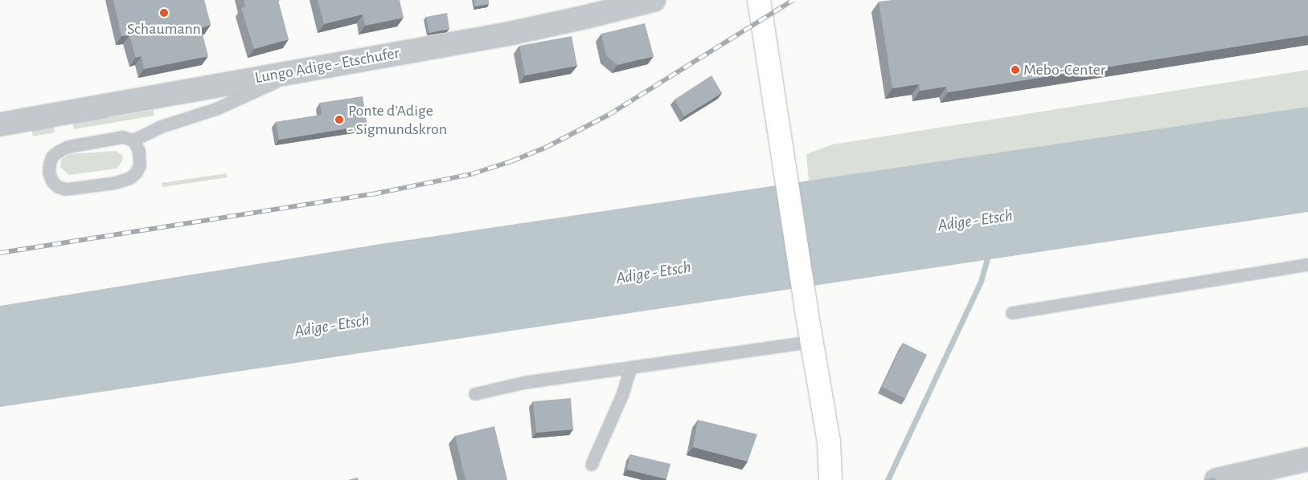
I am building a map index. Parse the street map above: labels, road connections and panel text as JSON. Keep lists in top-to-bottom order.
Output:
{
  "streets": {
    "street": ["Lungo Adige - Etschufer"]
  },
  "water": ["Adige - Etsch"],
  "places": ["Schaumann", "Mebo-Center", "Ponte d'Adige - Sigmundskron"]
}
